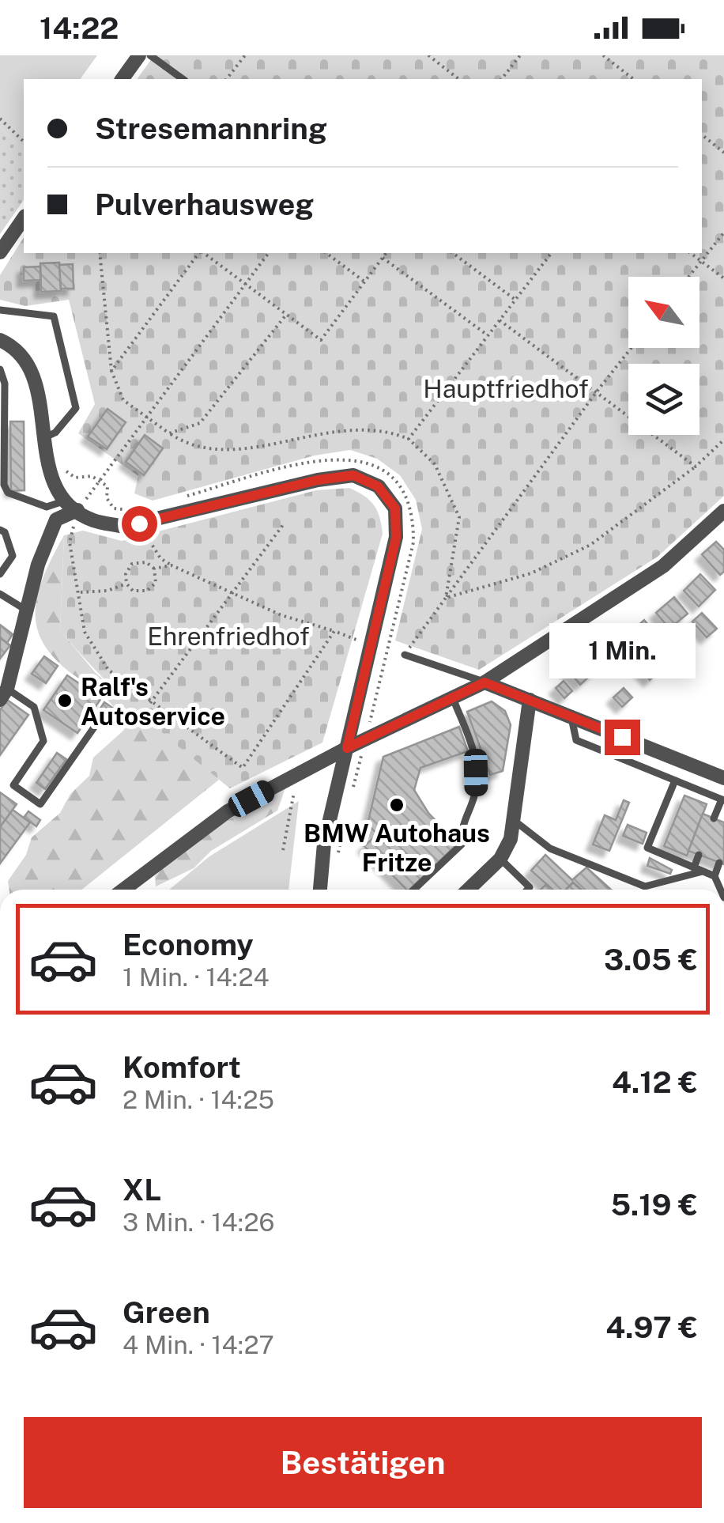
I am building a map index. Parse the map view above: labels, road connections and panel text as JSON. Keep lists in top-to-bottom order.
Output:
{
  "parks": ["Hauptfriedhof", "Ehrenfriedhof"],
  "places": ["Ralf's Autoservice", "BMW Autohaus Fritze"],
  "north": "top left",
  "page": {
    "status": "14:22",
    "banner": ["Stresemannring", "Pulverhausweg"],
    "bubble": "1 Min.",
    "list": [
      {
        "name": "Economy",
        "note": "1 Min. · 14:24",
        "value": "3.05 €"
      },
      {
        "name": "Komfort",
        "note": "2 Min. · 14:25",
        "value": "4.12 €"
      },
      {
        "name": "XL",
        "note": "3 Min. · 14:26",
        "value": "5.19 €"
      },
      {
        "name": "Green",
        "note": "4 Min. · 14:27",
        "value": "4.97 €"
      }
    ],
    "buttons": "Bestätigen"
  }
}
